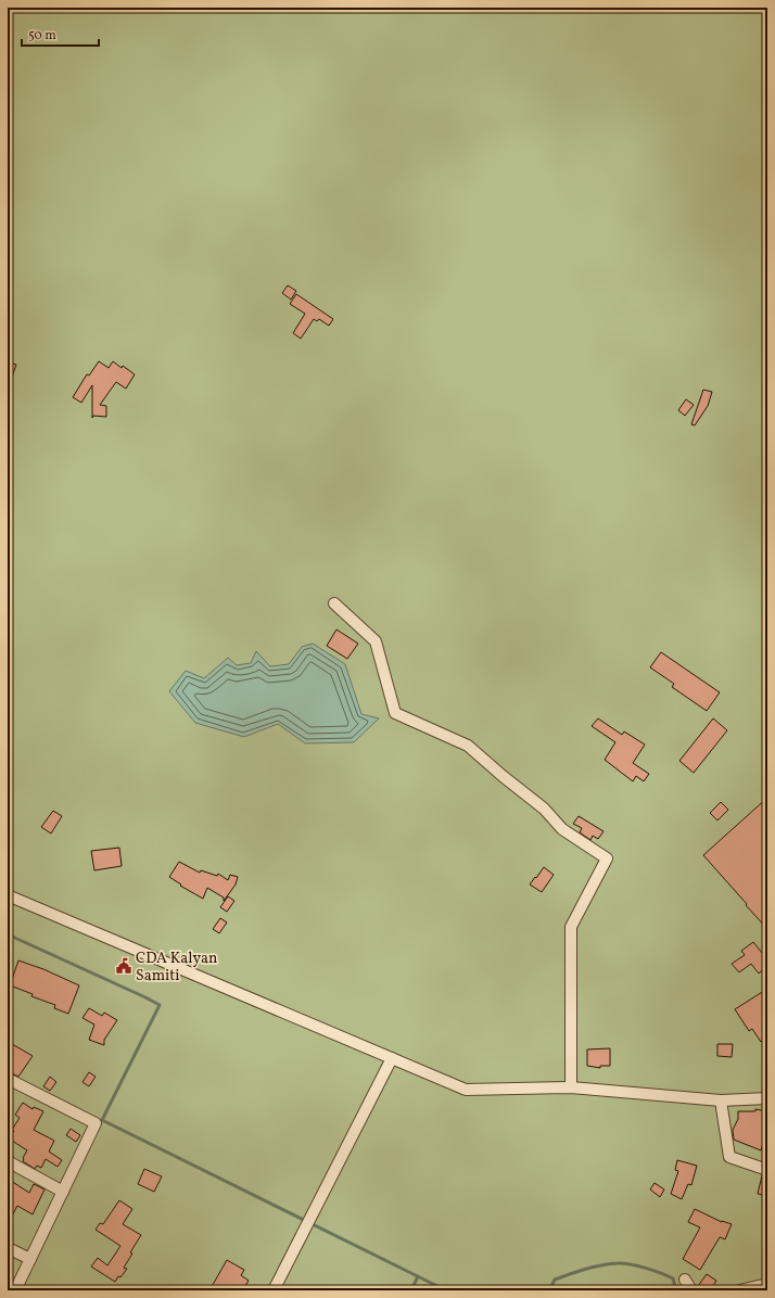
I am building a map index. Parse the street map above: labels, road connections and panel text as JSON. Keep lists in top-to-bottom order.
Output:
{
  "places": {
    "public building": ["CDA Kalyan Samiti"]
  },
  "scale_bar": "50 m"
}
